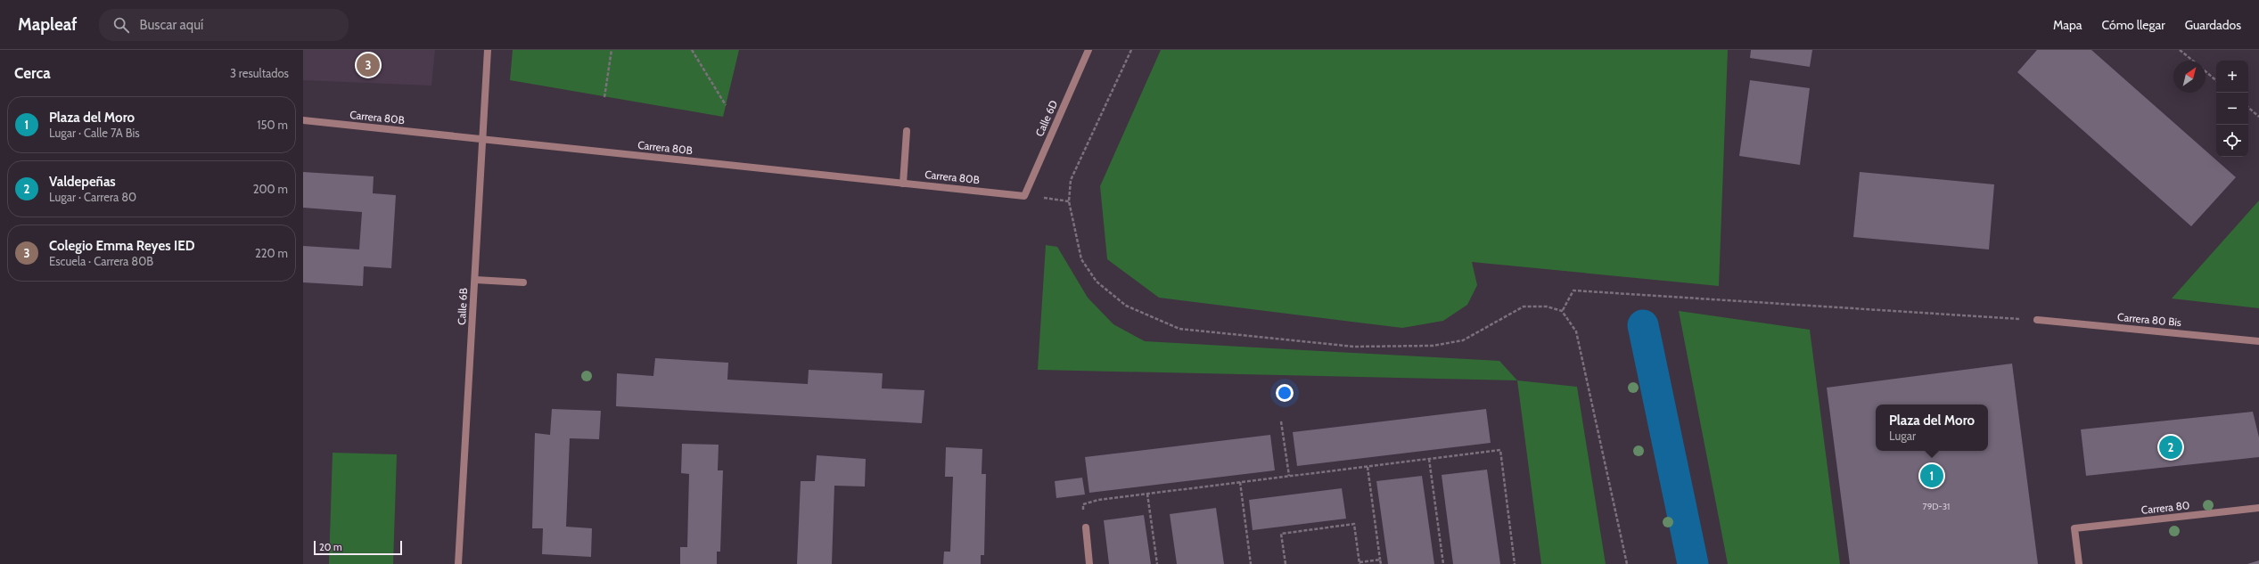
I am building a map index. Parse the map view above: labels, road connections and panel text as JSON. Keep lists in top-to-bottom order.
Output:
{
  "streets": {
    "street": [
      "Carrera 80B",
      "Calle 6D",
      "Calle 6B",
      "Carrera 80 Bis",
      "Carrera 80"
    ]
  },
  "crossings": [
    ["Carrera 80B", "Calle 6D"],
    ["Carrera 80B", "Calle 6B"]
  ],
  "house_numbers": ["79D-31"],
  "scale_bar": "20 m",
  "north": "top right",
  "page": {
    "header": "Mapleaf",
    "search": "Buscar aquí",
    "nav": ["Mapa", "Cómo llegar", "Guardados"],
    "heading": ["Cerca", "3 resultados"],
    "pins": ["3", "2", "1"],
    "map_buttons": ["+", "−"],
    "list": [
      {
        "mark": "1",
        "name": "Plaza del Moro",
        "note": "Lugar · Calle 7A Bis",
        "value": "150 m"
      },
      {
        "mark": "2",
        "name": "Valdepeñas",
        "note": "Lugar · Carrera 80",
        "value": "200 m"
      },
      {
        "mark": "3",
        "name": "Colegio Emma Reyes IED",
        "note": "Escuela · Carrera 80B",
        "value": "220 m"
      }
    ],
    "popup": ["Plaza del Moro", "Lugar"],
    "scale": "20 m"
  }
}
